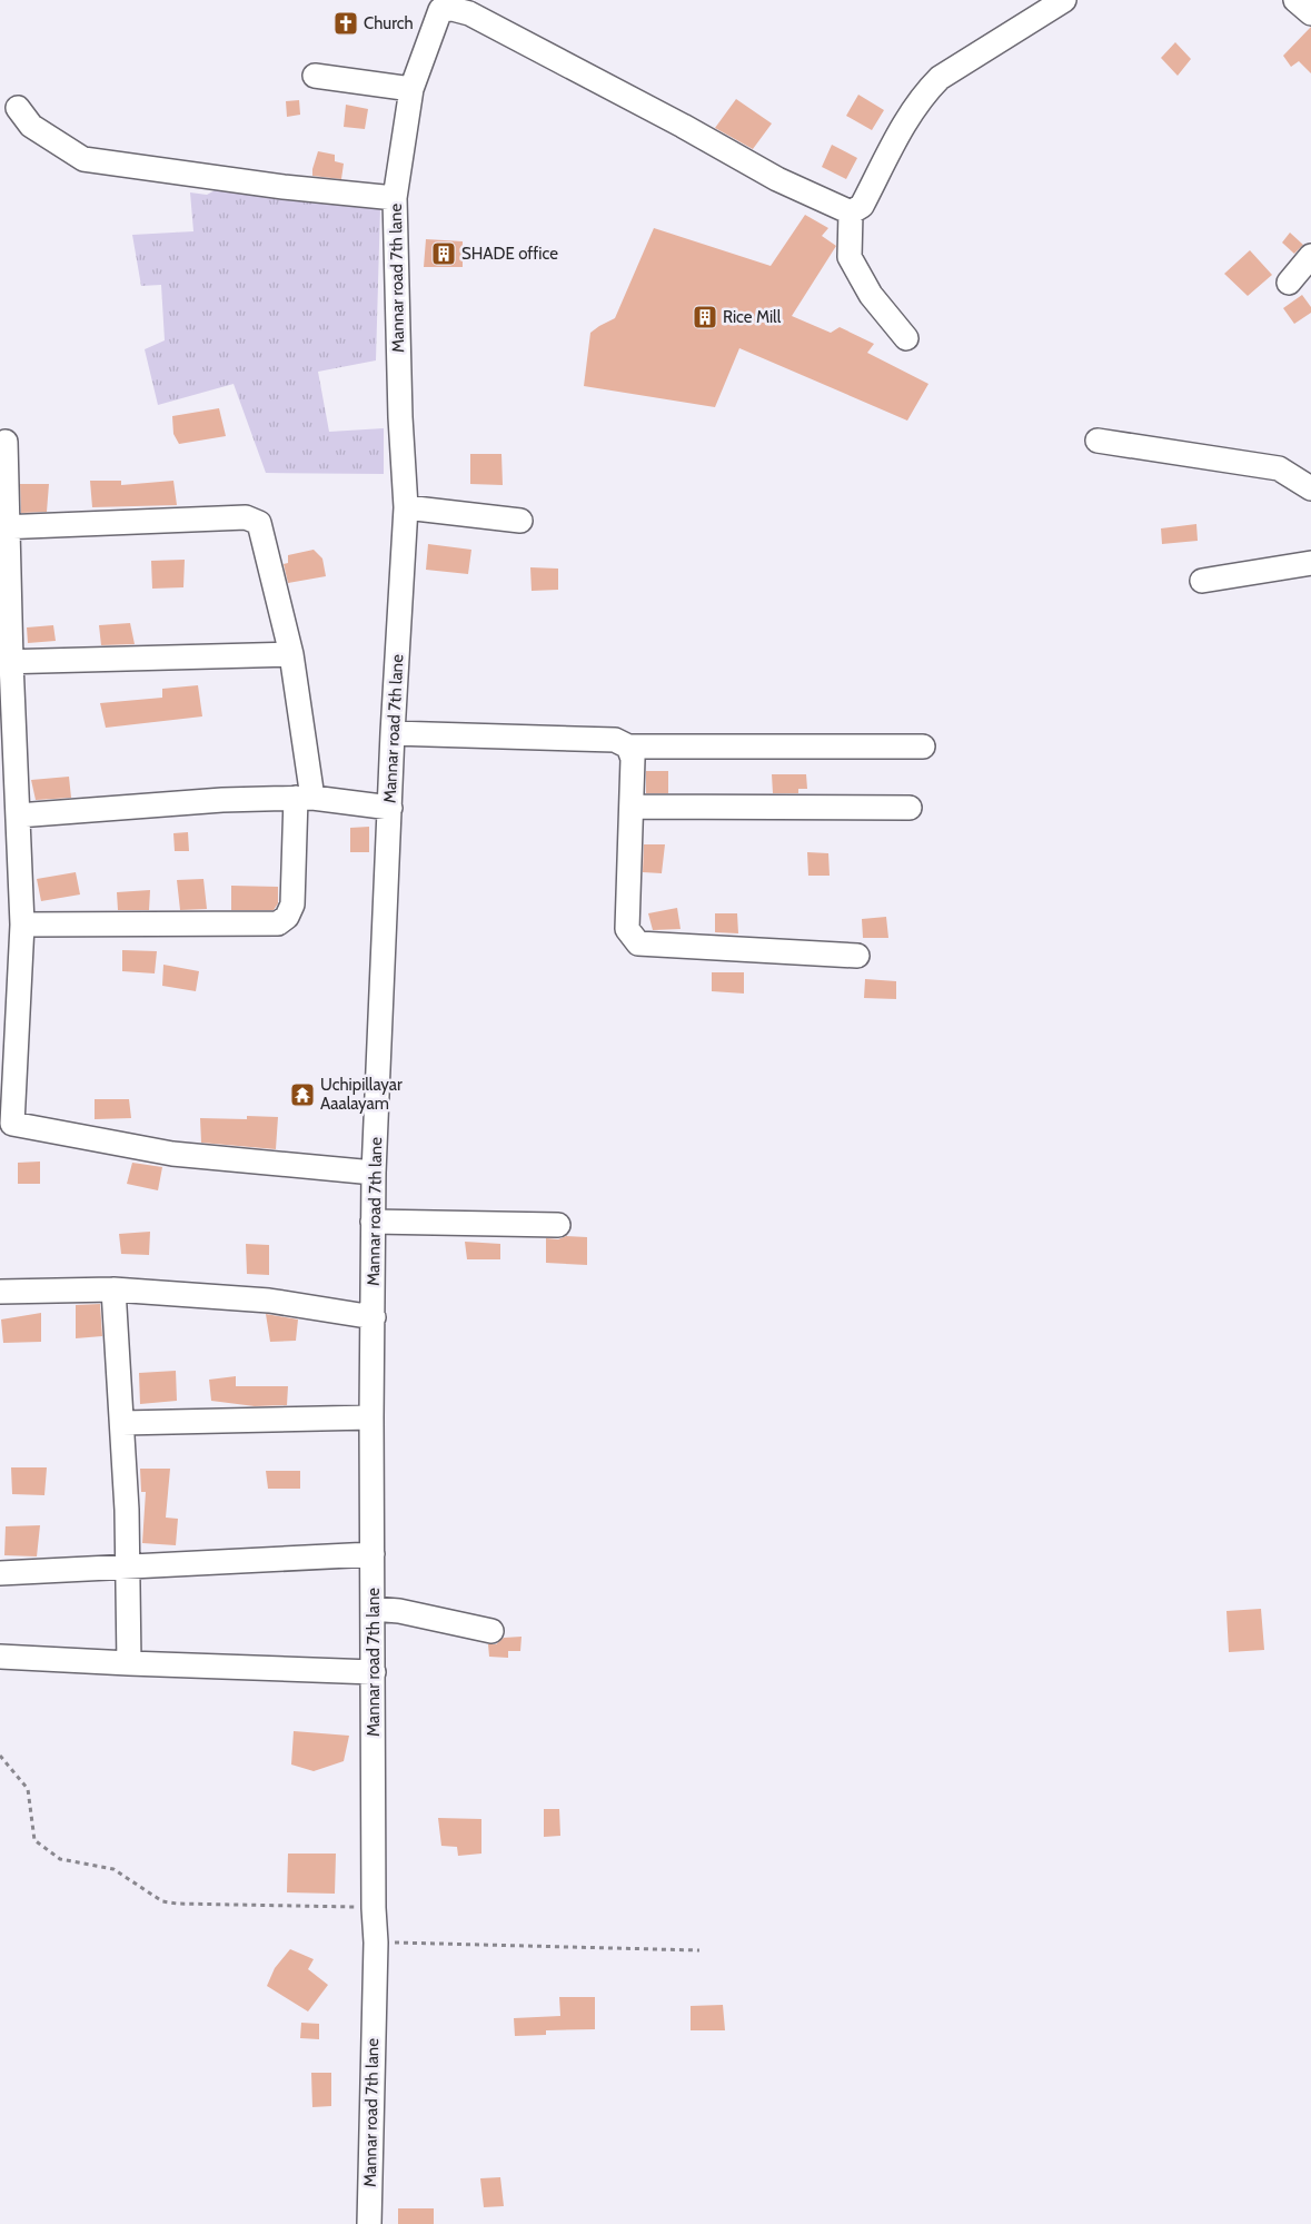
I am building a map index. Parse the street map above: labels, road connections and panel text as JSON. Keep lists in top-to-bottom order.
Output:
{
  "streets": {
    "street": ["Mannar road 7th lane"]
  },
  "places": {
    "church": ["Church"],
    "building": ["SHADE office", "Rice Mill"],
    "temple": ["Uchipillayar Aaalayam"]
  }
}
